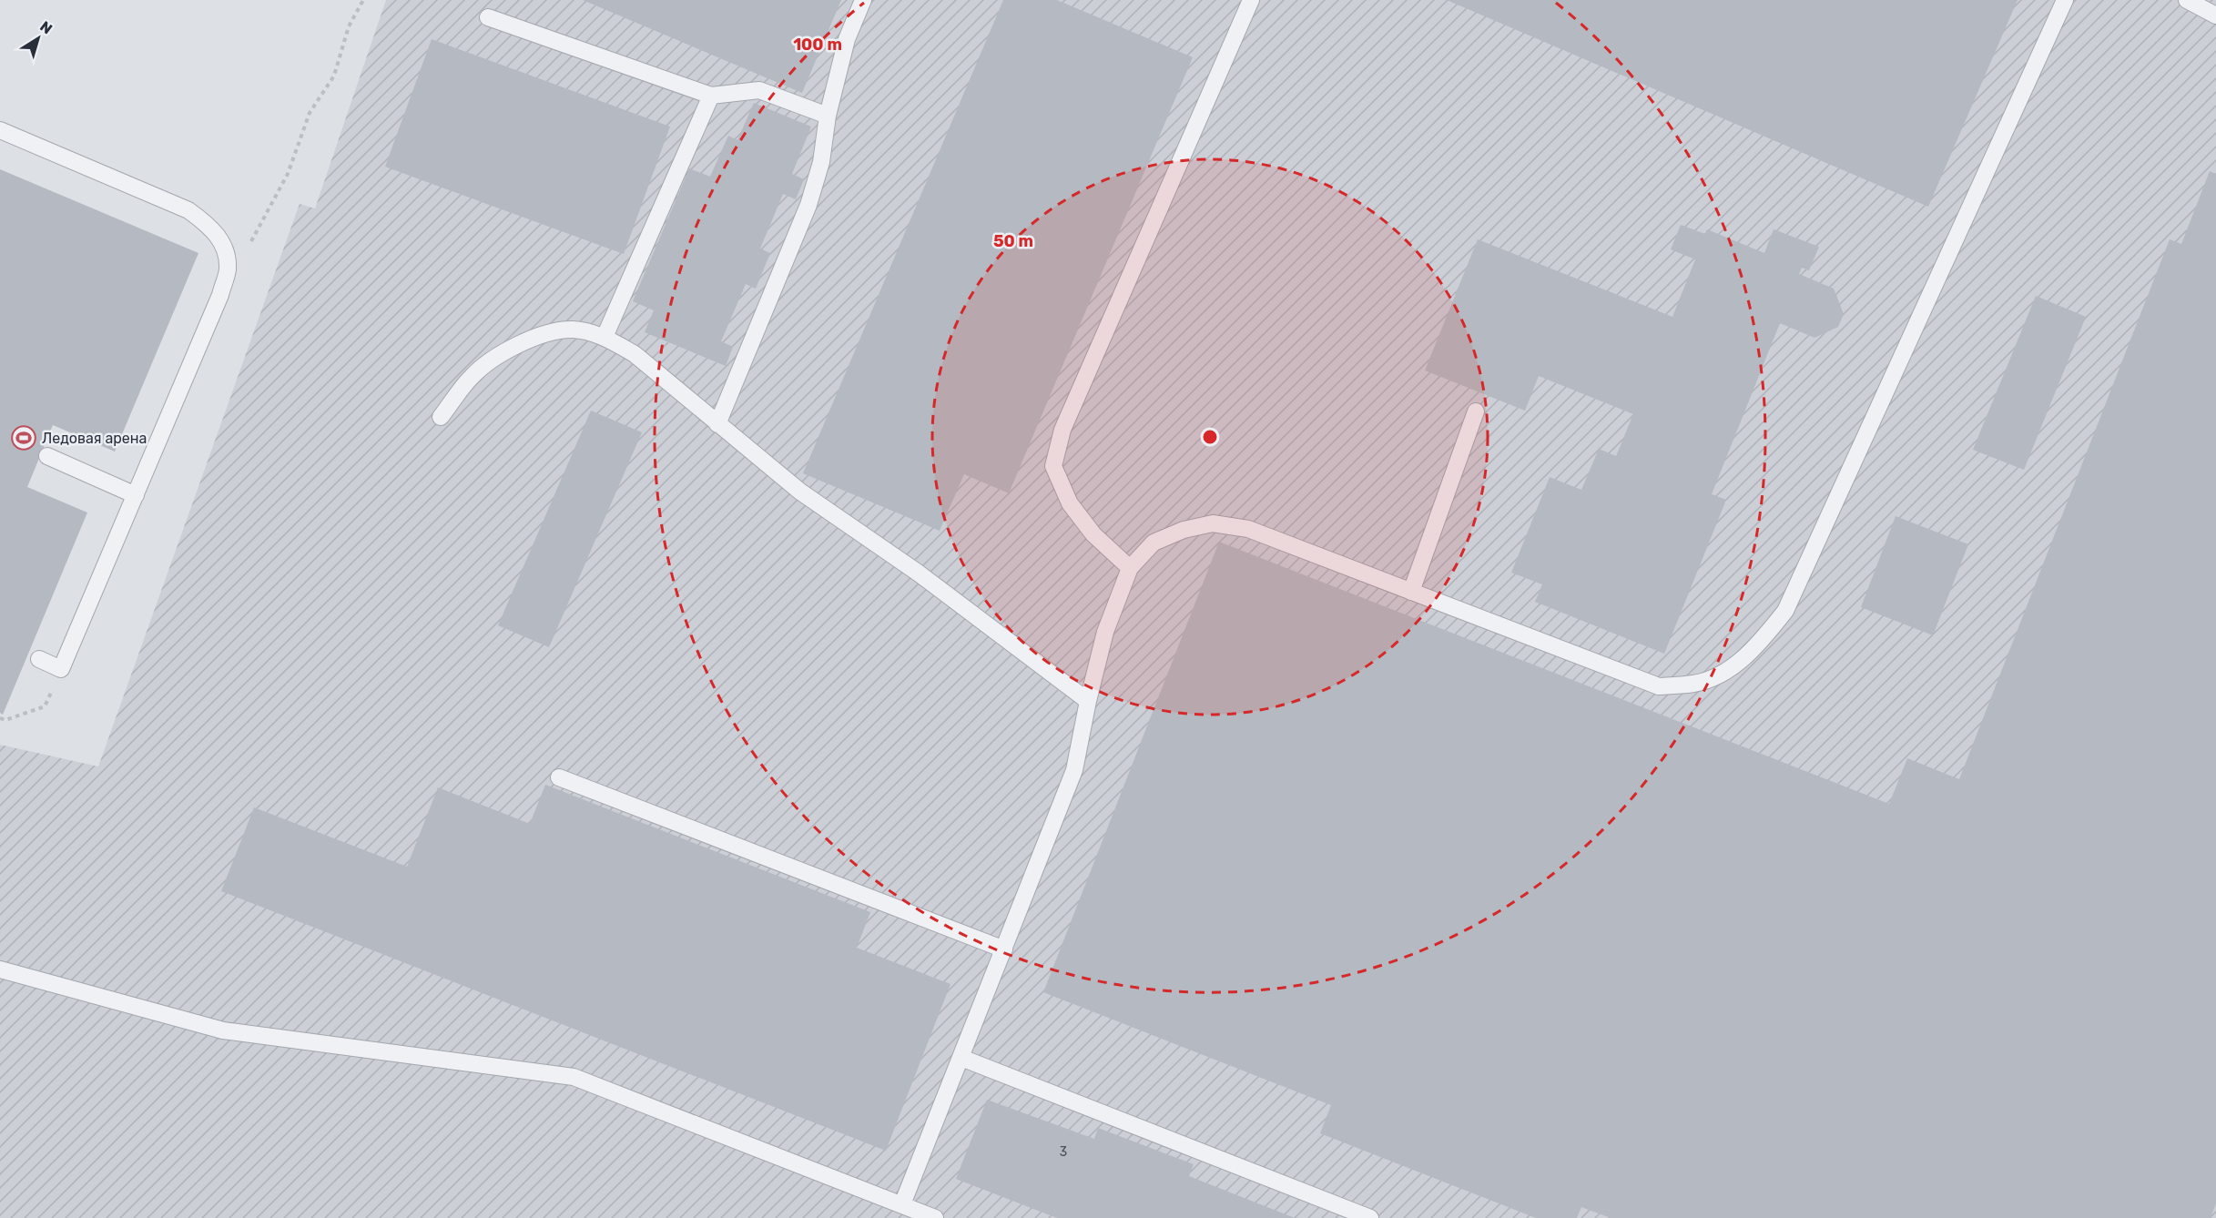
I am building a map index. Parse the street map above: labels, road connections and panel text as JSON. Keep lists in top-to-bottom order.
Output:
{
  "places": {
    "sports": ["Ледовая арена"]
  },
  "house_numbers": ["3"],
  "north": "top right",
  "rings": ["100 m", "50 m"]
}
